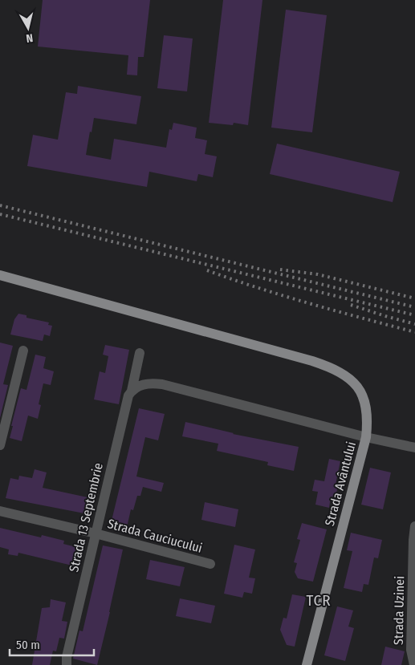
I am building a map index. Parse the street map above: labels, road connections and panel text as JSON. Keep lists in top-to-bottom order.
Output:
{
  "streets": {
    "main road": ["Strada Avântului"],
    "street": ["Strada 13 Septembrie", "Strada Cauciucului", "Strada Uzinei"]
  },
  "crossings": [
    ["Strada Avântului", "Strada 13 Septembrie"],
    ["Strada 13 Septembrie", "Strada Cauciucului"]
  ],
  "districts": ["TCR"],
  "scale_bar": "50 m",
  "north": "bottom"
}
